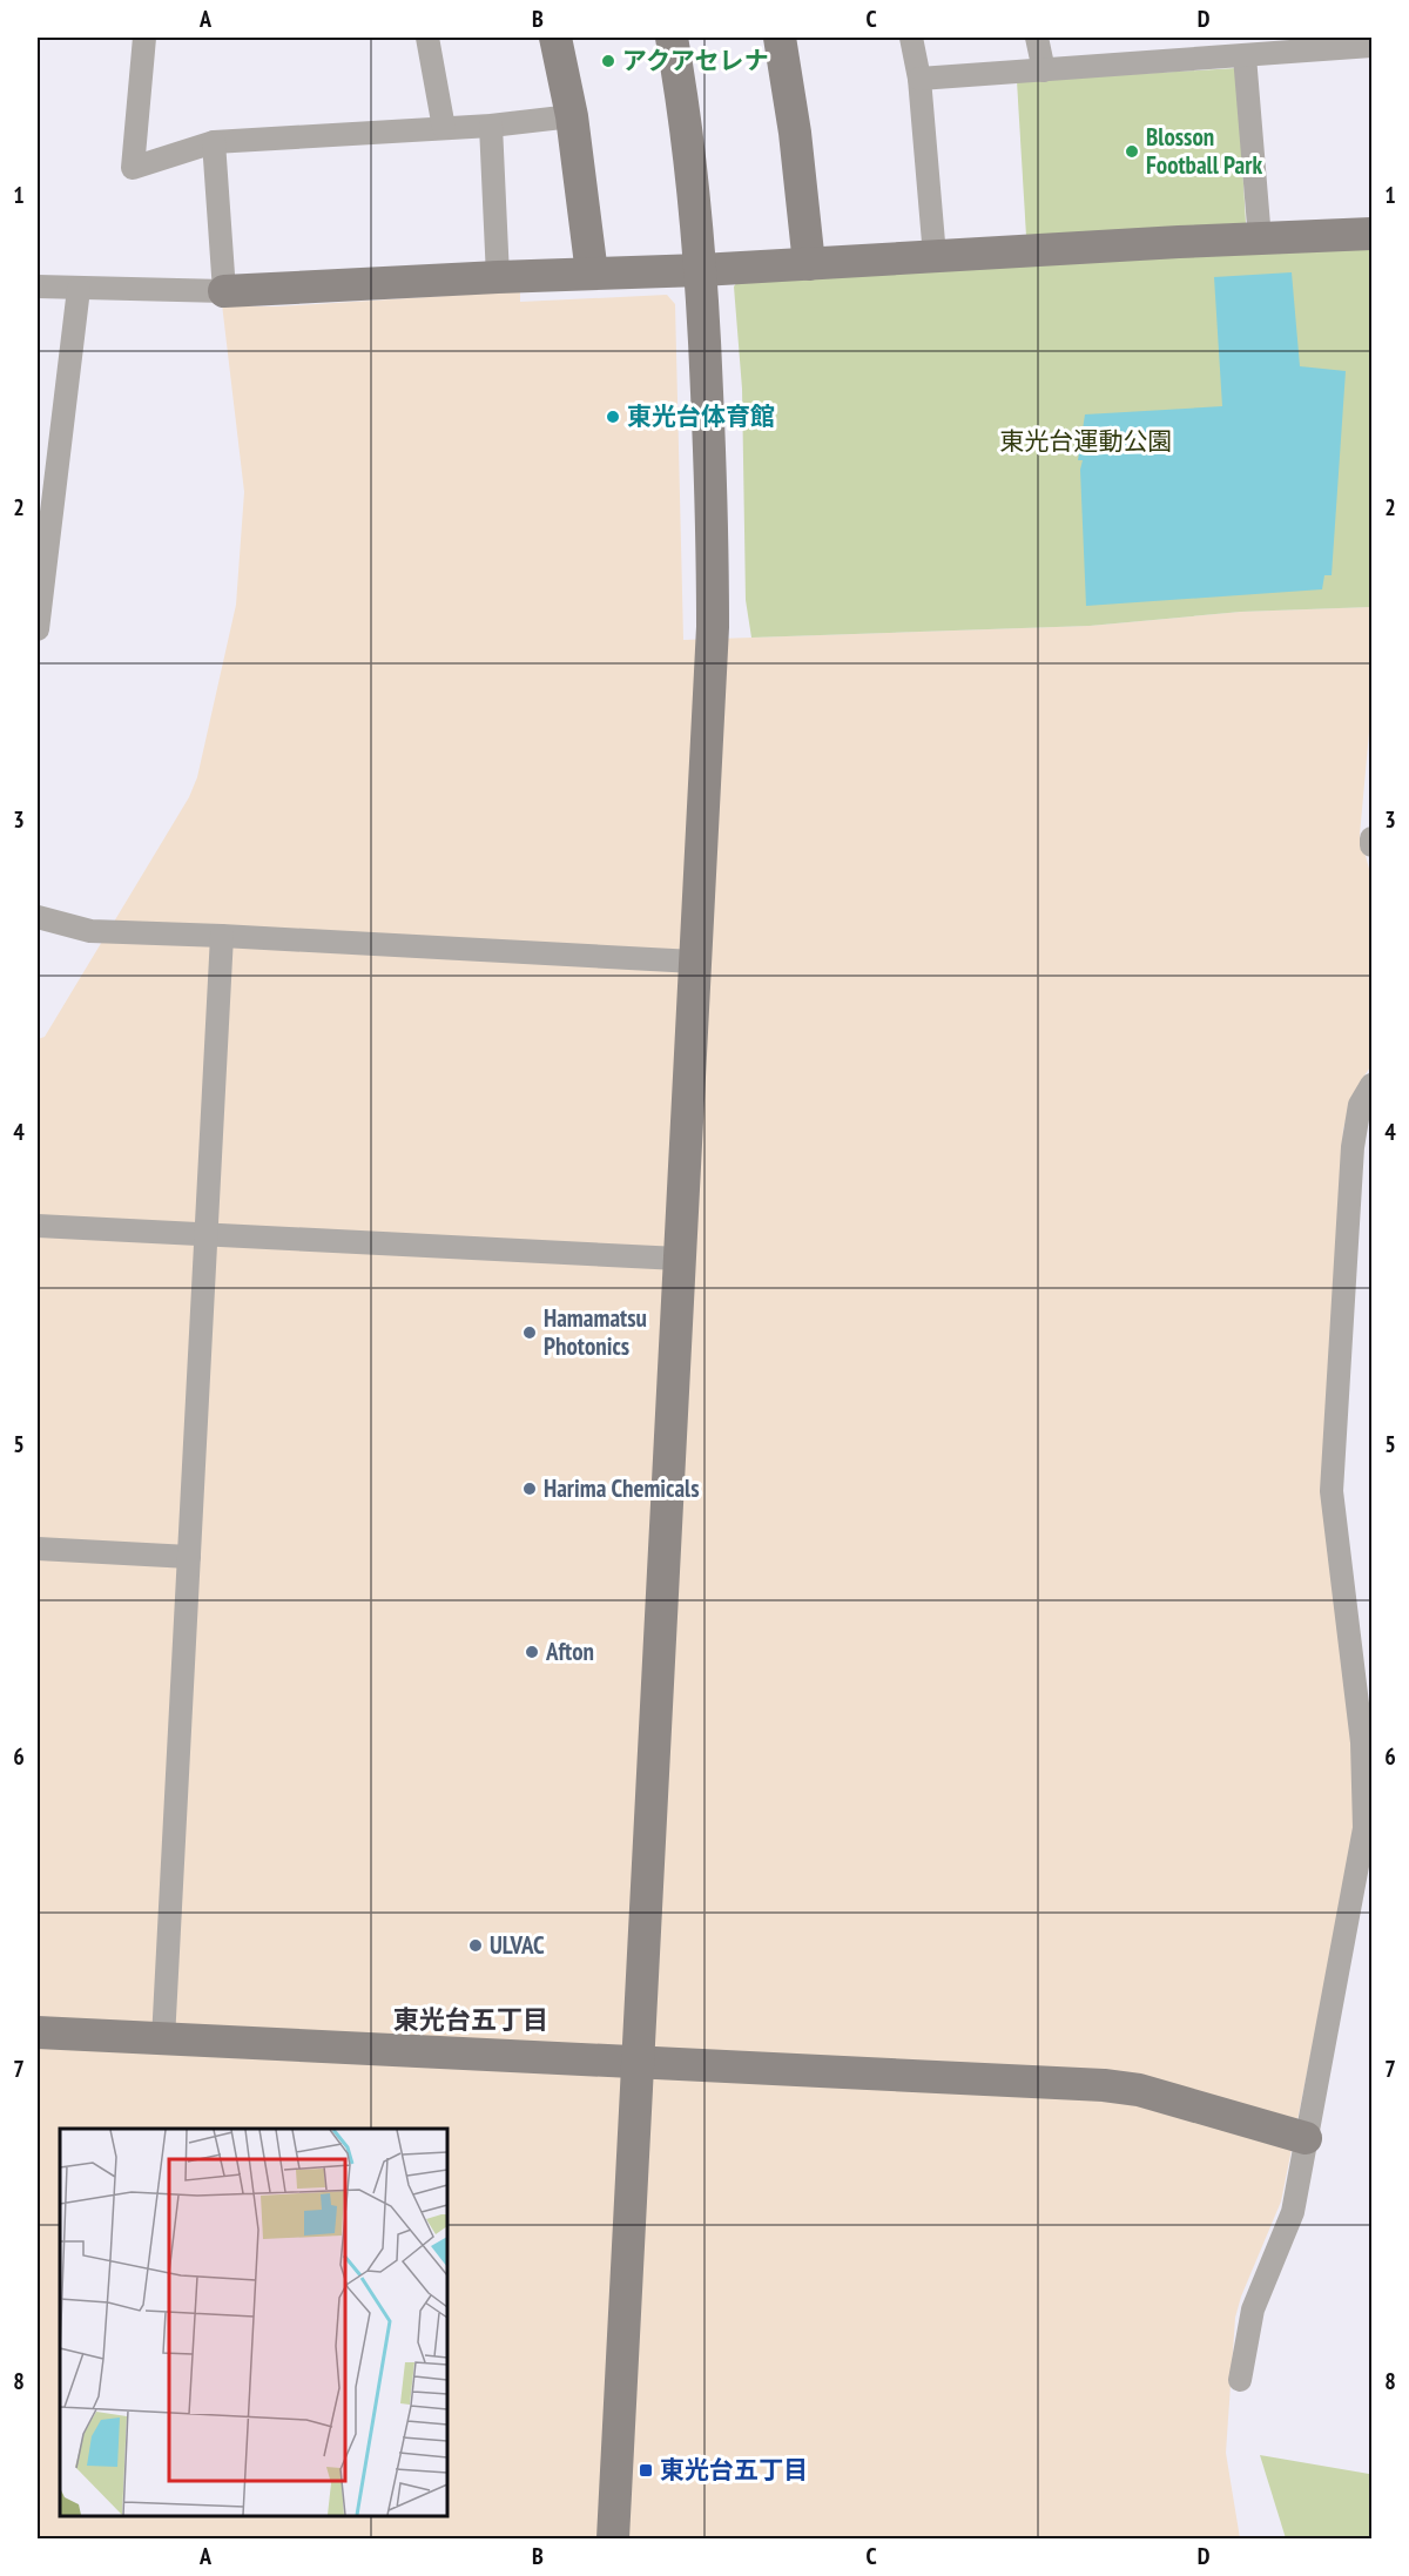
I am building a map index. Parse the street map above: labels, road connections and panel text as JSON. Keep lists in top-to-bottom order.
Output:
{
  "districts": ["東光台五丁目"],
  "parks": ["東光台運動公園"],
  "places": {
    "other": [
      "アクアセレナ",
      "Blosson Football Park",
      "東光台体育館",
      "Hamamatsu Photonics",
      "Harima Chemicals",
      "Afton",
      "ULVAC"
    ],
    "transit": ["東光台五丁目"]
  },
  "grid": {
    "columns": [
      "A",
      "B",
      "C",
      "D"
    ],
    "rows": [
      "1",
      "2",
      "3",
      "4",
      "5",
      "6",
      "7",
      "8"
    ]
  }
}
